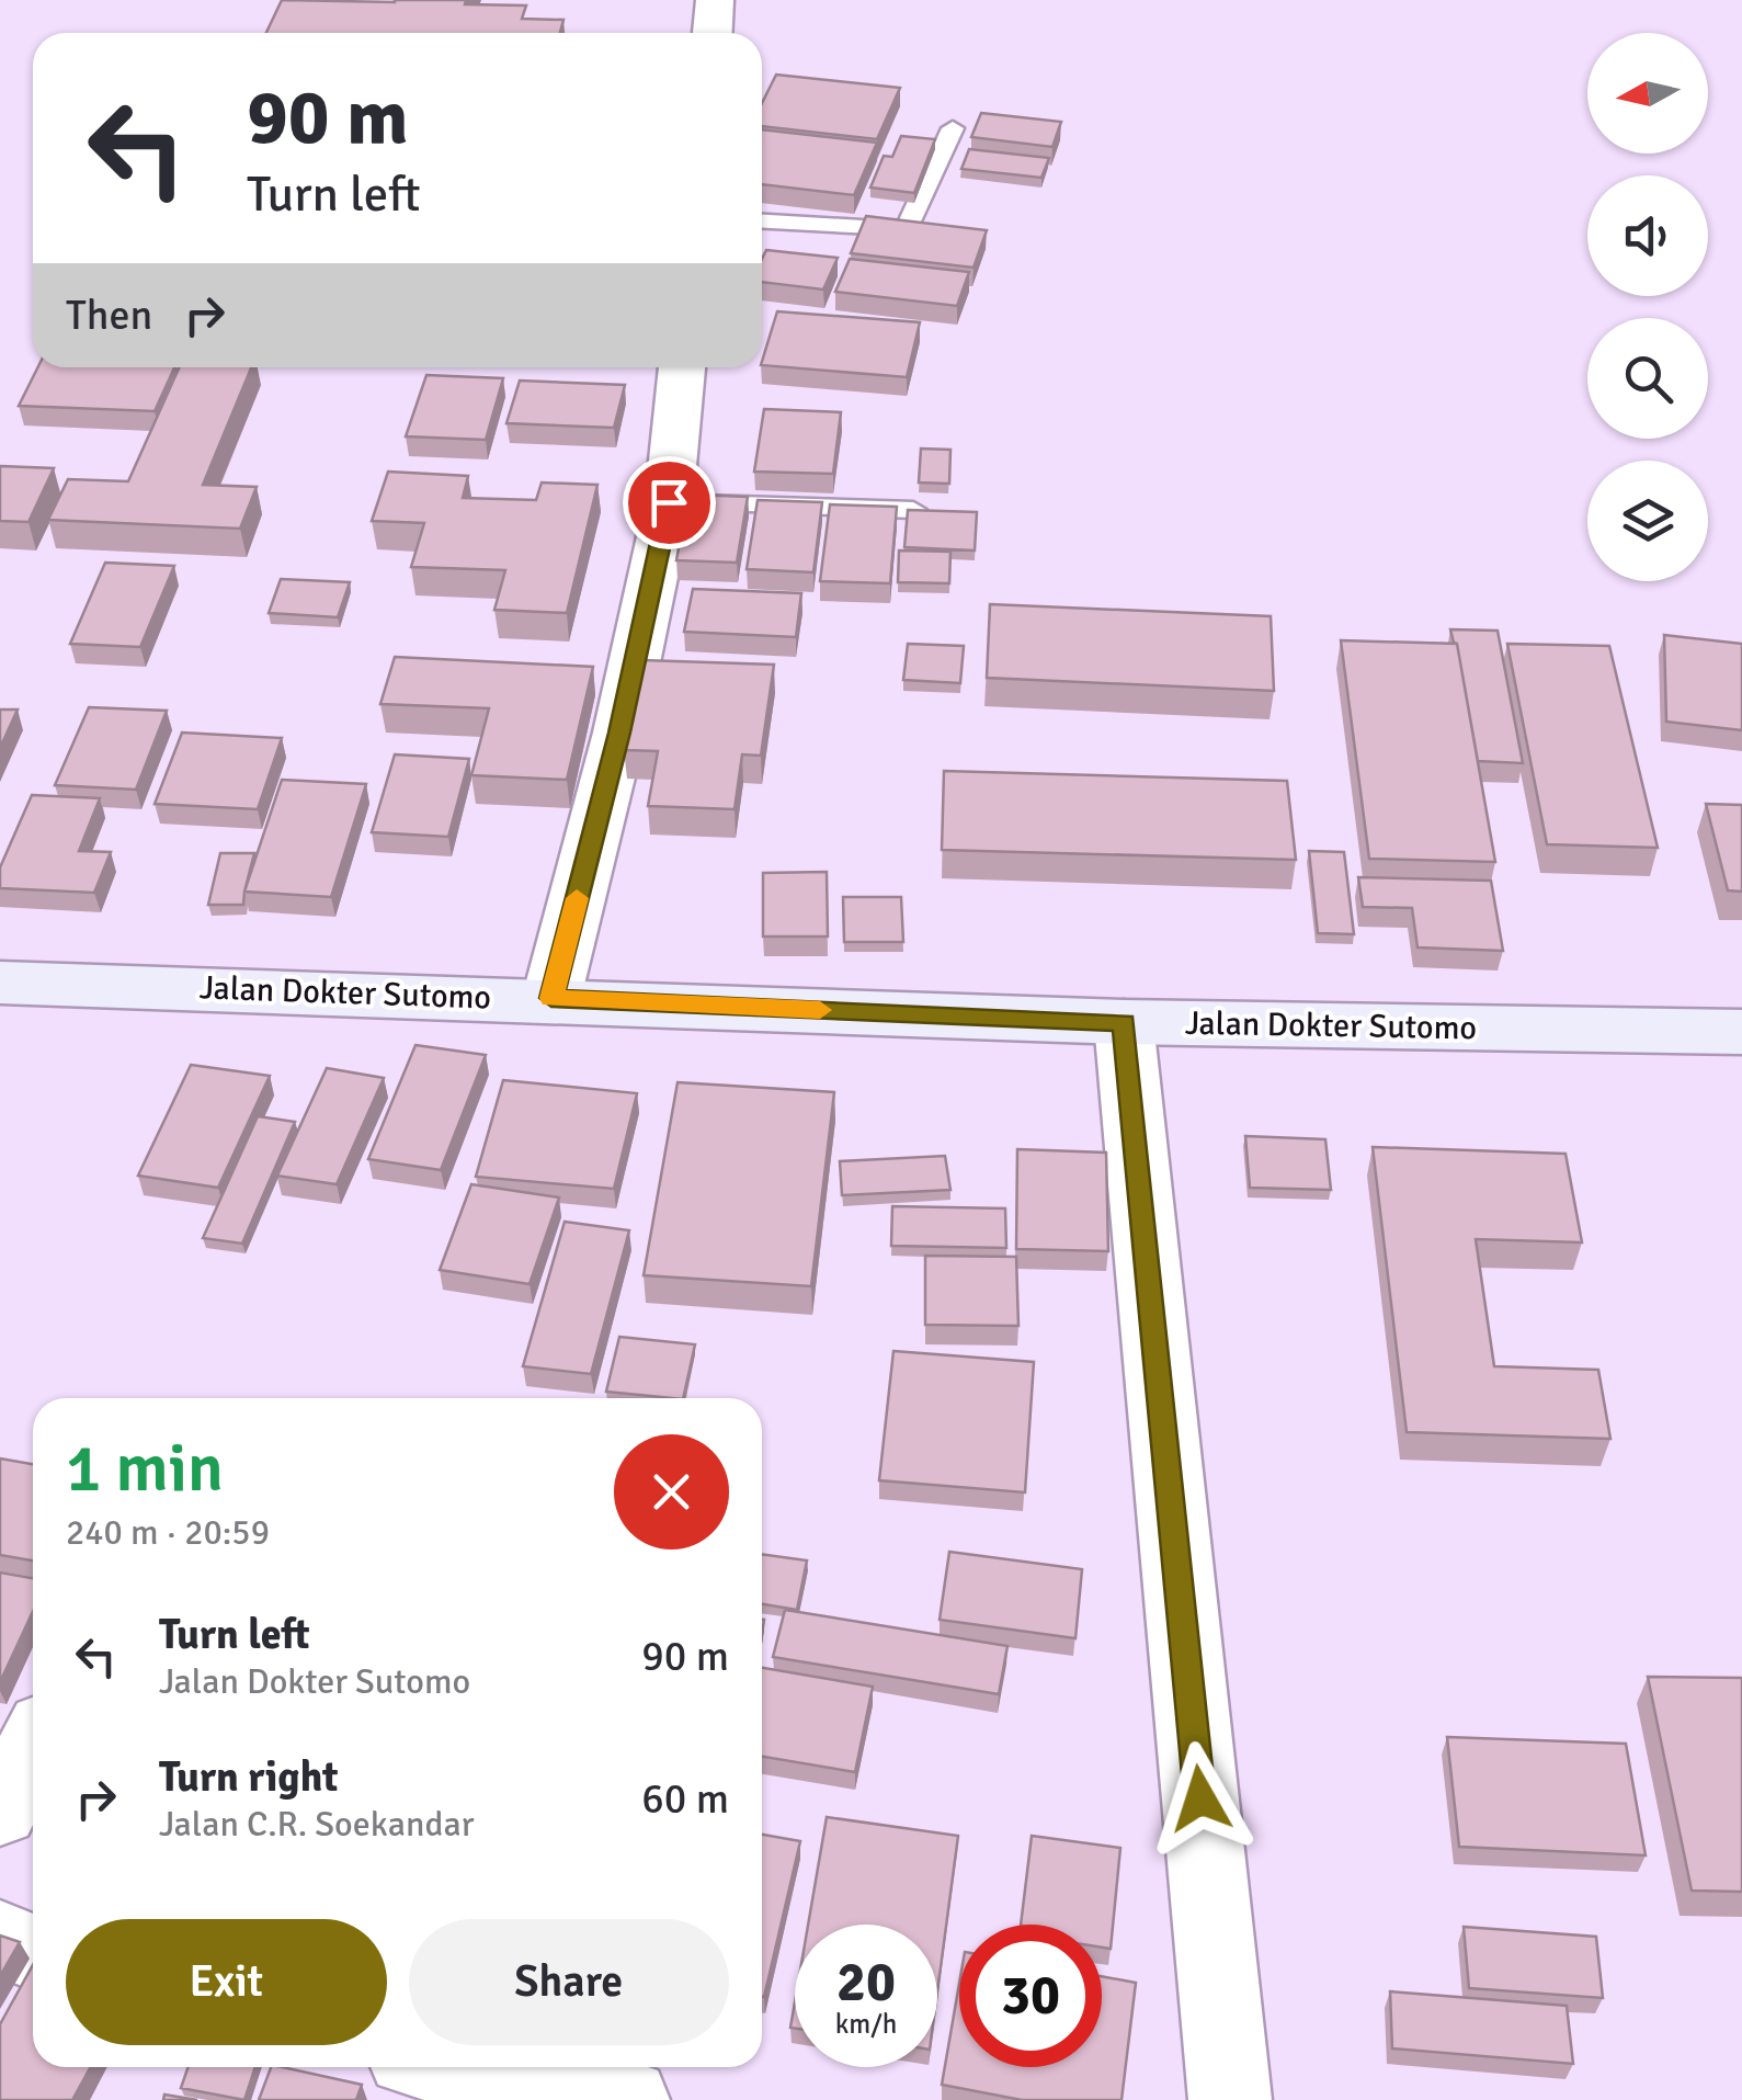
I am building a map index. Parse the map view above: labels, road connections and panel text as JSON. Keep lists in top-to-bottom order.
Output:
{
  "streets": {
    "main road": ["Jalan Dokter Sutomo"]
  },
  "north": "left",
  "page": {
    "turn": ["90 m", "Turn left"],
    "then": "Then",
    "heading": ["1 min", "240 m · 20:59"],
    "list": [
      {
        "name": "Turn left",
        "note": "Jalan Dokter Sutomo",
        "value": "90 m"
      },
      {
        "name": "Turn right",
        "note": "Jalan C.R. Soekandar",
        "value": "60 m"
      }
    ],
    "buttons": ["Exit", "Share"],
    "speed": "20 km/h",
    "limit": "30"
  }
}
